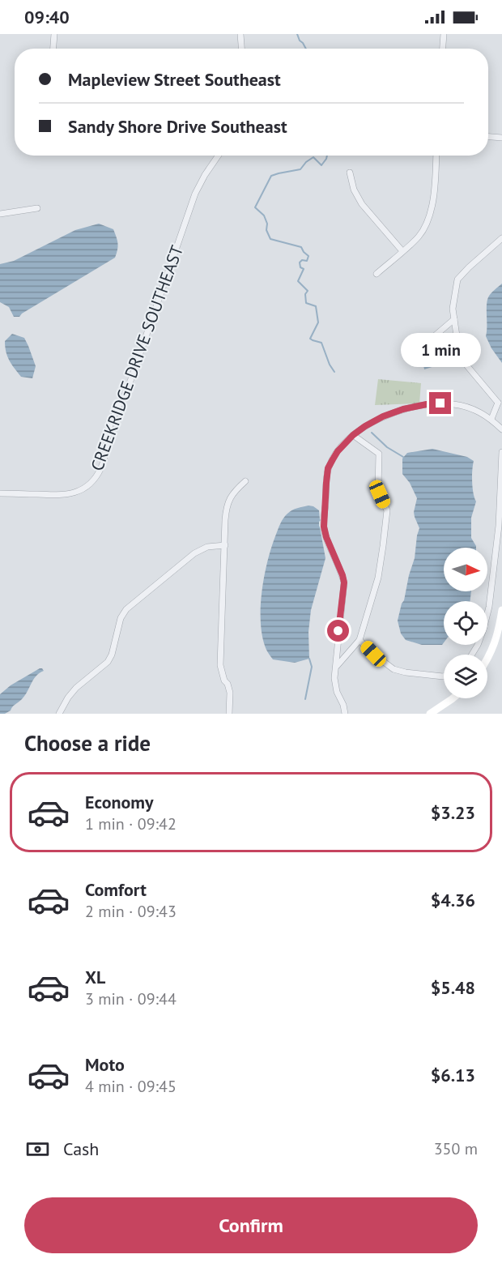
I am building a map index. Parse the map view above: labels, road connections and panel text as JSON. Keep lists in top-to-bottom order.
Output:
{
  "streets": {
    "street": ["CREEKRIDGE DRIVE SOUTHEAST"]
  },
  "north": "right",
  "page": {
    "status": "09:40",
    "banner": ["Mapleview Street Southeast", "Sandy Shore Drive Southeast"],
    "bubble": "1 min",
    "heading": "Choose a ride",
    "list": [
      {
        "name": "Economy",
        "note": "1 min · 09:42",
        "value": "$3.23"
      },
      {
        "name": "Comfort",
        "note": "2 min · 09:43",
        "value": "$4.36"
      },
      {
        "name": "XL",
        "note": "3 min · 09:44",
        "value": "$5.48"
      },
      {
        "name": "Moto",
        "note": "4 min · 09:45",
        "value": "$6.13"
      }
    ],
    "pay": ["Cash", "350 m"],
    "buttons": "Confirm"
  }
}
